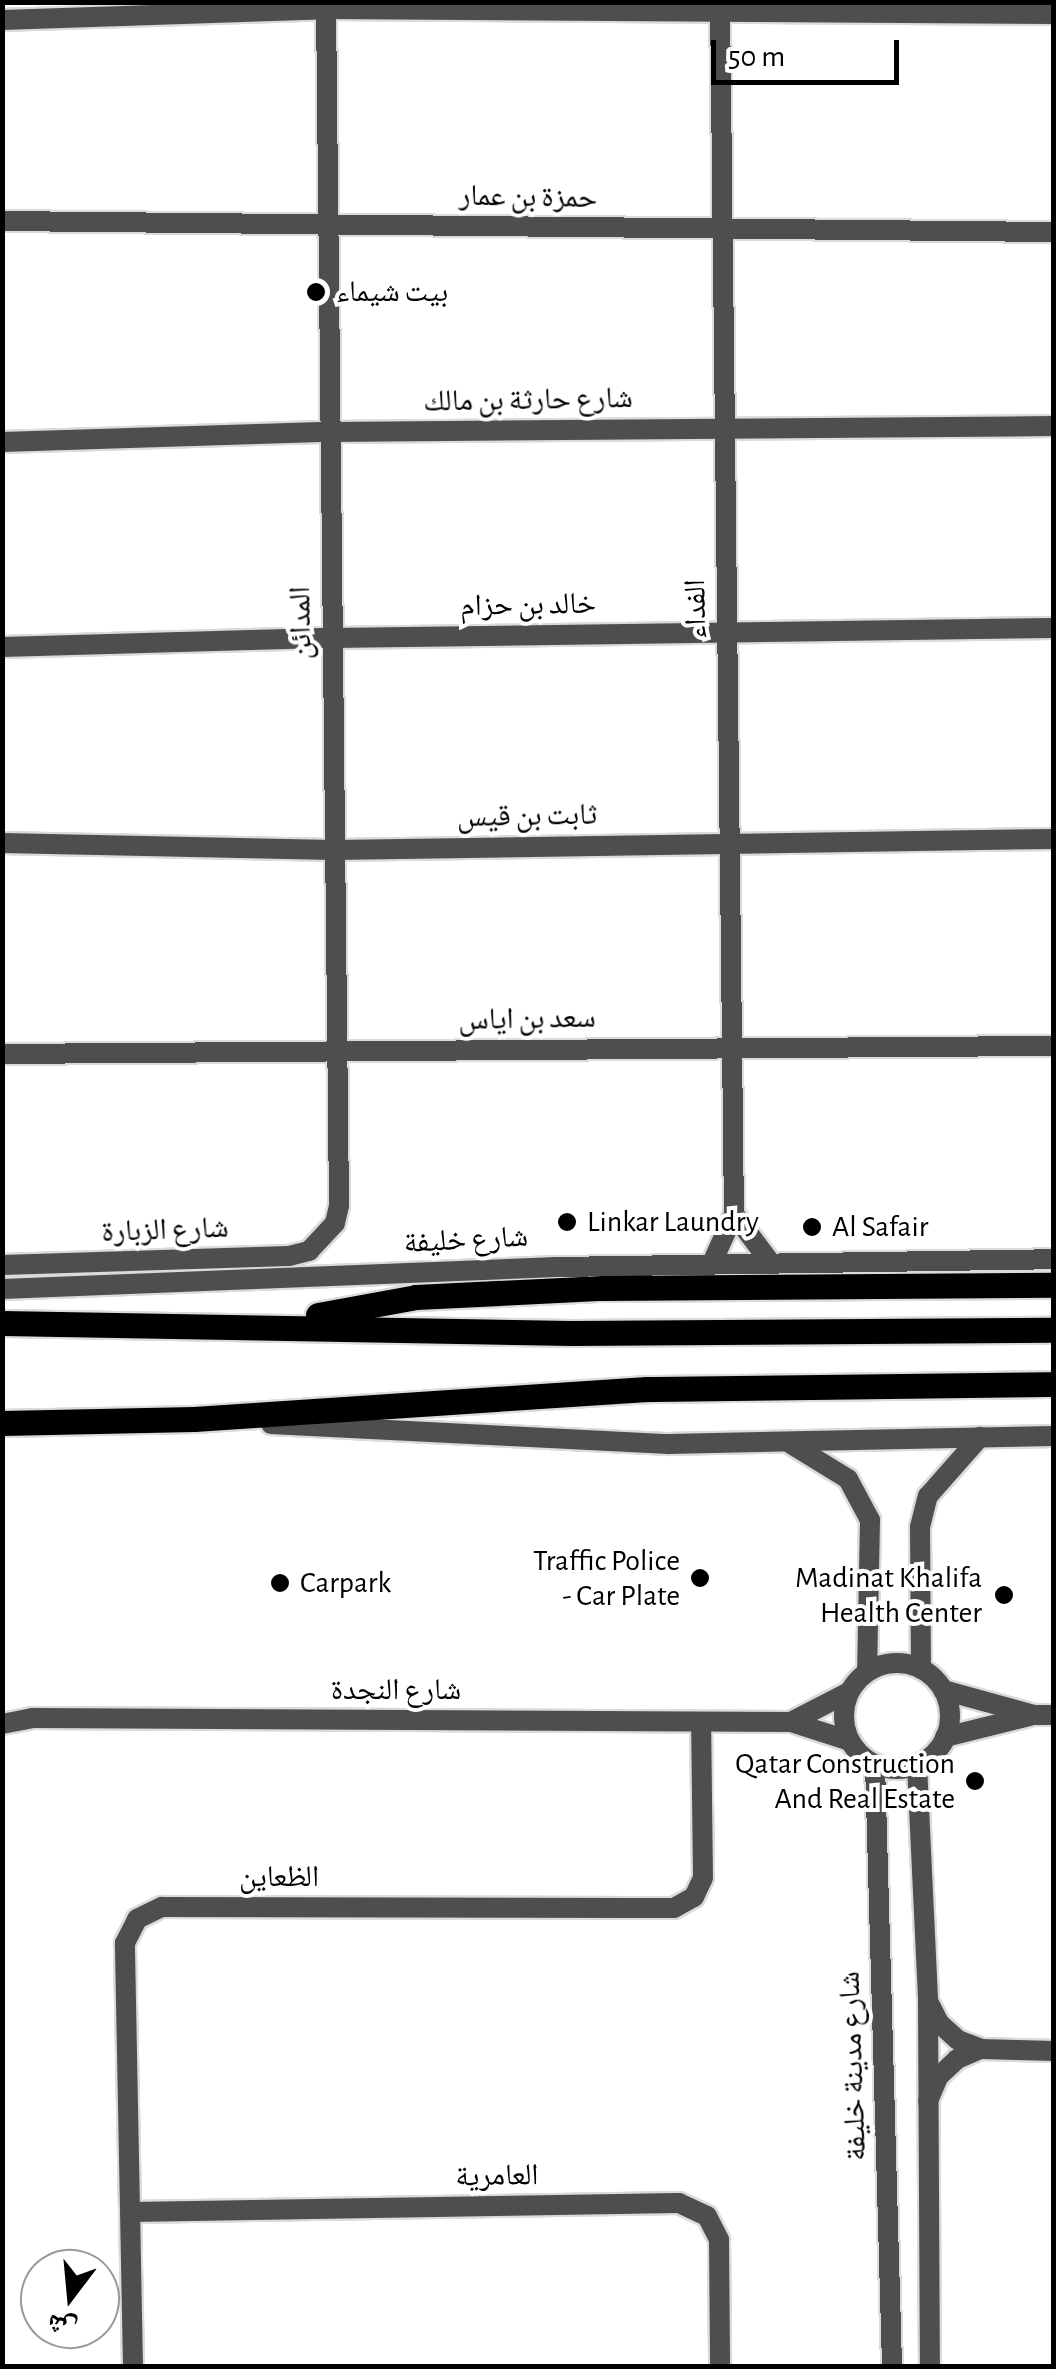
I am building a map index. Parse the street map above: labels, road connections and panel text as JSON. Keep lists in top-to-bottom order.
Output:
{
  "streets": {
    "street": [
      "حمزة بن عمار",
      "شارع حارثة بن مالك",
      "خالد بن حزام",
      "الفداء",
      "المدائن",
      "ثابت بن قيس",
      "سعد بن اياس",
      "شارع الزبارة",
      "شارع خليفة",
      "شارع النجدة",
      "الظعاين",
      "شارع مدينة خليفة",
      "العامرية"
    ]
  },
  "crossings": [
    ["حمزة بن عمار", "الفداء"],
    ["حمزة بن عمار", "المدائن"],
    ["شارع حارثة بن مالك", "الفداء"],
    ["شارع حارثة بن مالك", "المدائن"],
    ["خالد بن حزام", "الفداء"],
    ["خالد بن حزام", "المدائن"],
    ["الفداء", "ثابت بن قيس"],
    ["الفداء", "سعد بن اياس"],
    ["الفداء", "شارع خليفة"],
    ["المدائن", "ثابت بن قيس"],
    ["المدائن", "سعد بن اياس"],
    ["المدائن", "شارع الزبارة"],
    ["شارع النجدة", "الظعاين"],
    ["شارع النجدة", "شارع مدينة خليفة"],
    ["الظعاين", "العامرية"]
  ],
  "places": [
    "بيت شيماء",
    "Linkar Laundry",
    "Al Safair",
    "Traffic Police - Car Plate",
    "Carpark",
    "Madinat Khalifa Health Center",
    "Qatar Construction And Real Estate"
  ],
  "scale_bar": "50 m",
  "north": "bottom"
}
